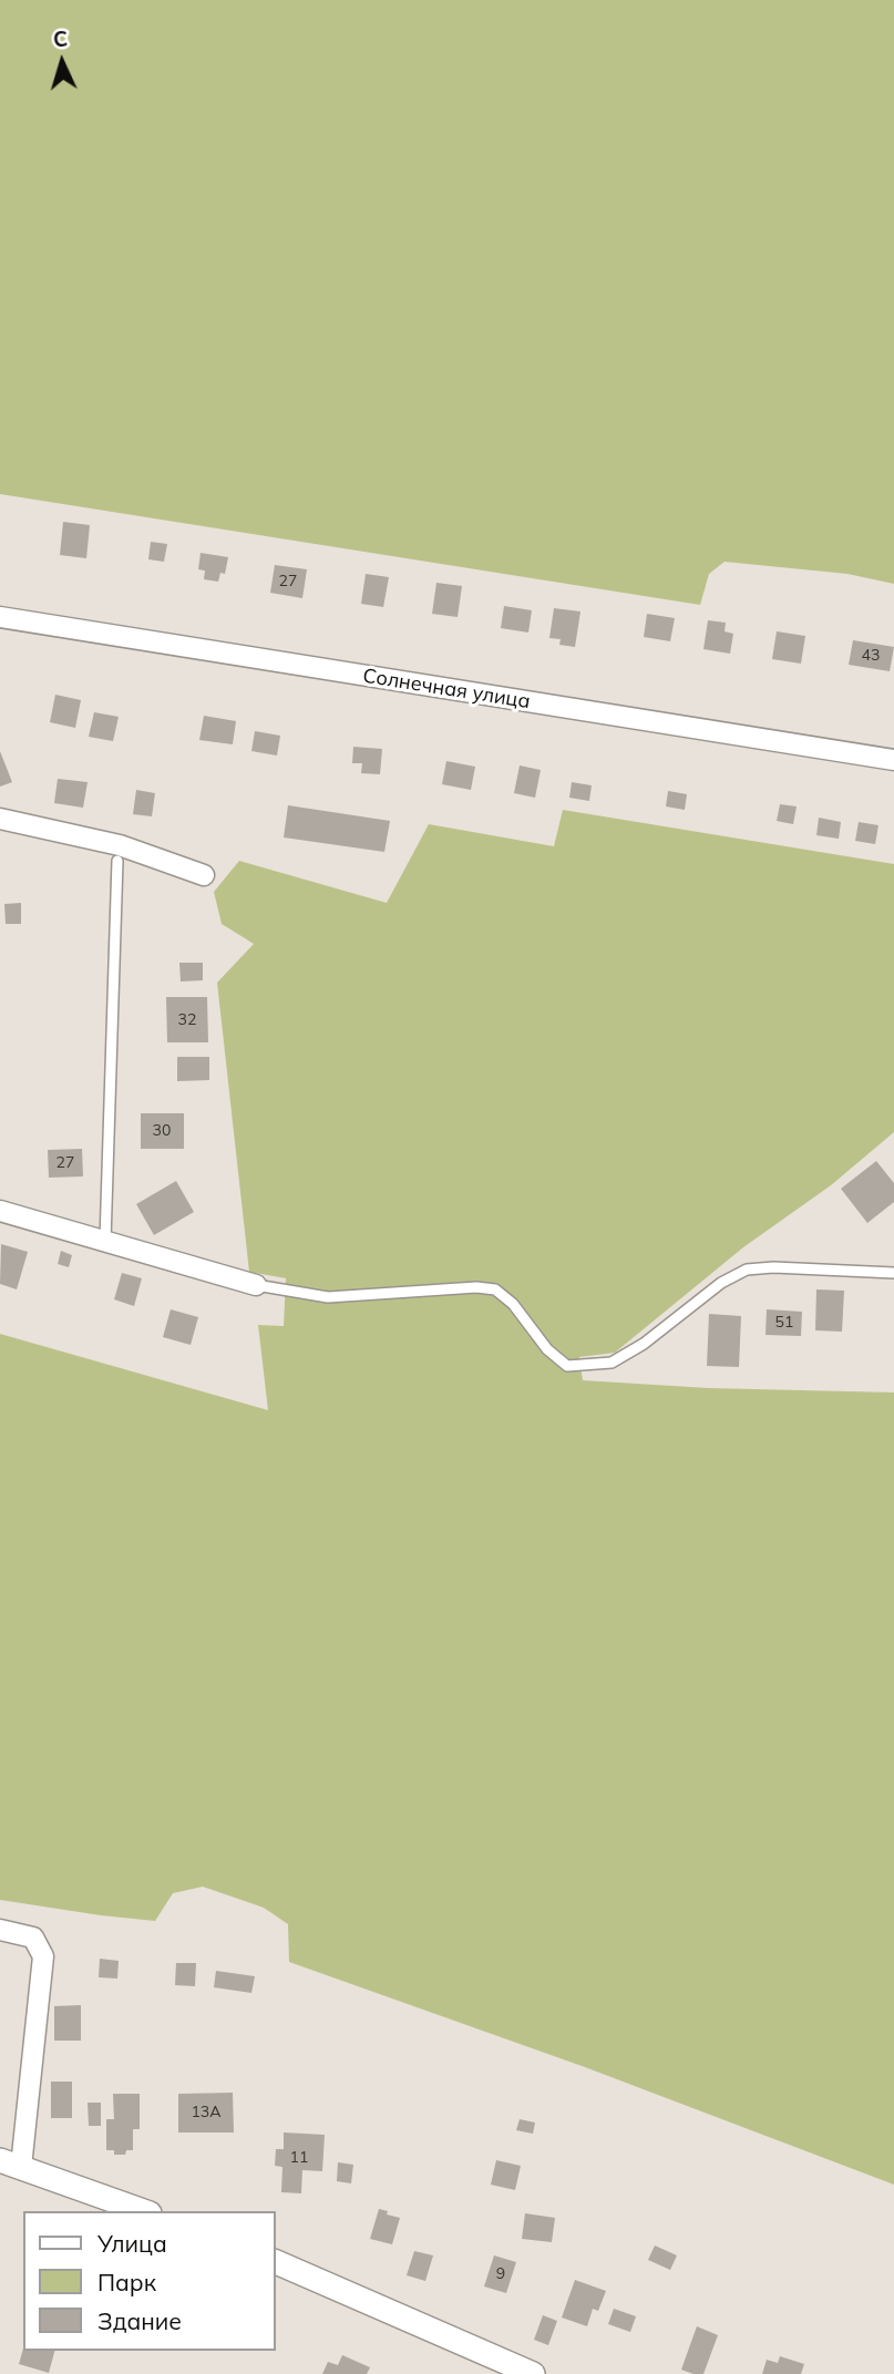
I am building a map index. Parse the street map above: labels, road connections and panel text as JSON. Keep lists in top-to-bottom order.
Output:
{
  "streets": {
    "street": ["Солнечная улица"]
  },
  "house_numbers": [
    "27",
    "43",
    "32",
    "30",
    "27",
    "51",
    "13А",
    "11",
    "9"
  ],
  "legend": ["Улица", "Парк", "Здание"],
  "north": "top"
}
